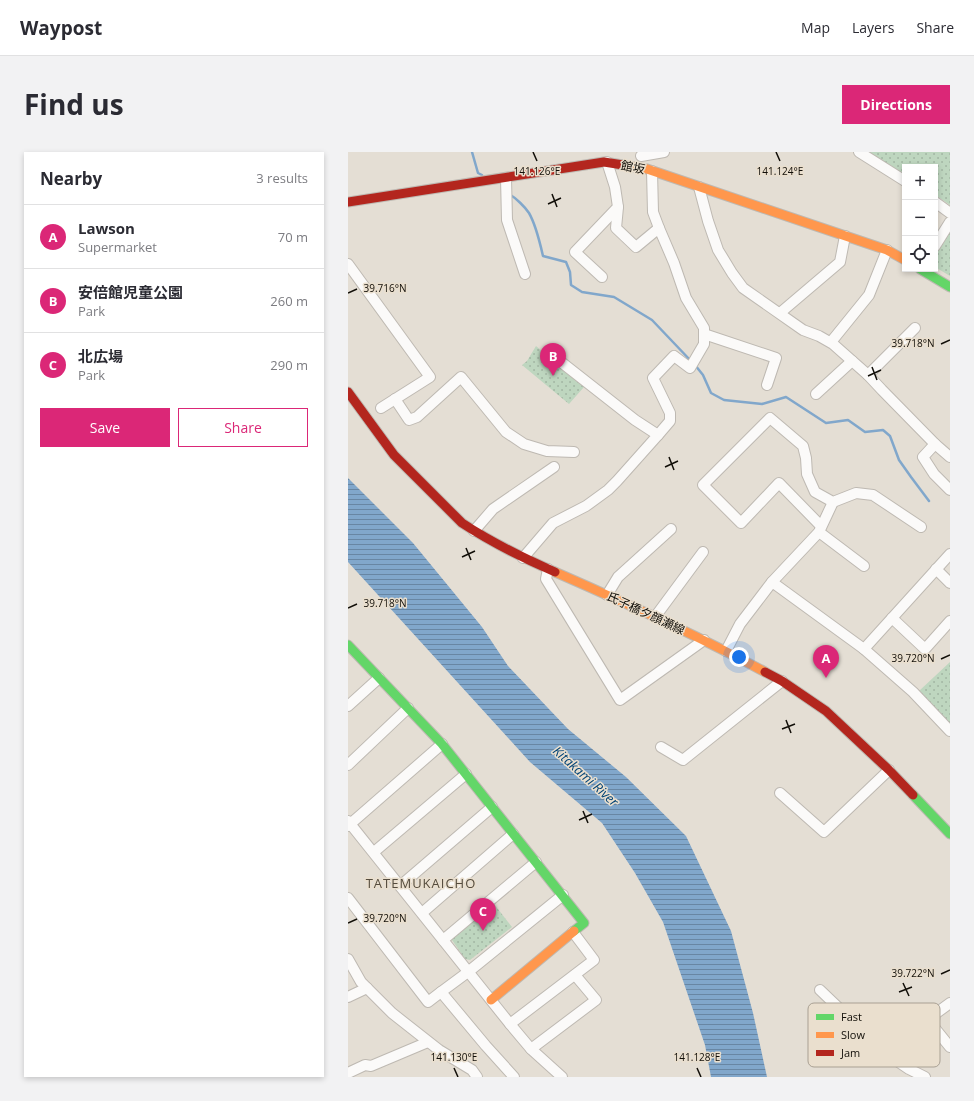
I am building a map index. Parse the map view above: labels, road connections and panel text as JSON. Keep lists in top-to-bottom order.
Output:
{
  "streets": {
    "main road": ["館坂", "氏子橋夕顔瀬線"]
  },
  "districts": ["TATEMUKAICHO"],
  "water": ["Kitakami River"],
  "legend": ["Fast", "Slow", "Jam"],
  "page": {
    "header": "Waypost",
    "nav": ["Map", "Layers", "Share"],
    "title": "Find us",
    "buttons": [
      "Directions",
      ["Save", "Share"]
    ],
    "heading": ["Nearby", "3 results"],
    "map_buttons": ["+", "−"],
    "list": [
      {
        "mark": "A",
        "name": "Lawson",
        "note": "Supermarket",
        "value": "70 m"
      },
      {
        "mark": "B",
        "name": "安倍館児童公園",
        "note": "Park",
        "value": "260 m"
      },
      {
        "mark": "C",
        "name": "北広場",
        "note": "Park",
        "value": "290 m"
      }
    ],
    "pins": ["B", "A", "C"]
  },
  "coordinates": [
    "141.126°E",
    "141.124°E",
    "39.716°N",
    "39.718°N",
    "39.720°N",
    "39.722°N",
    "141.130°E",
    "141.128°E"
  ]
}
